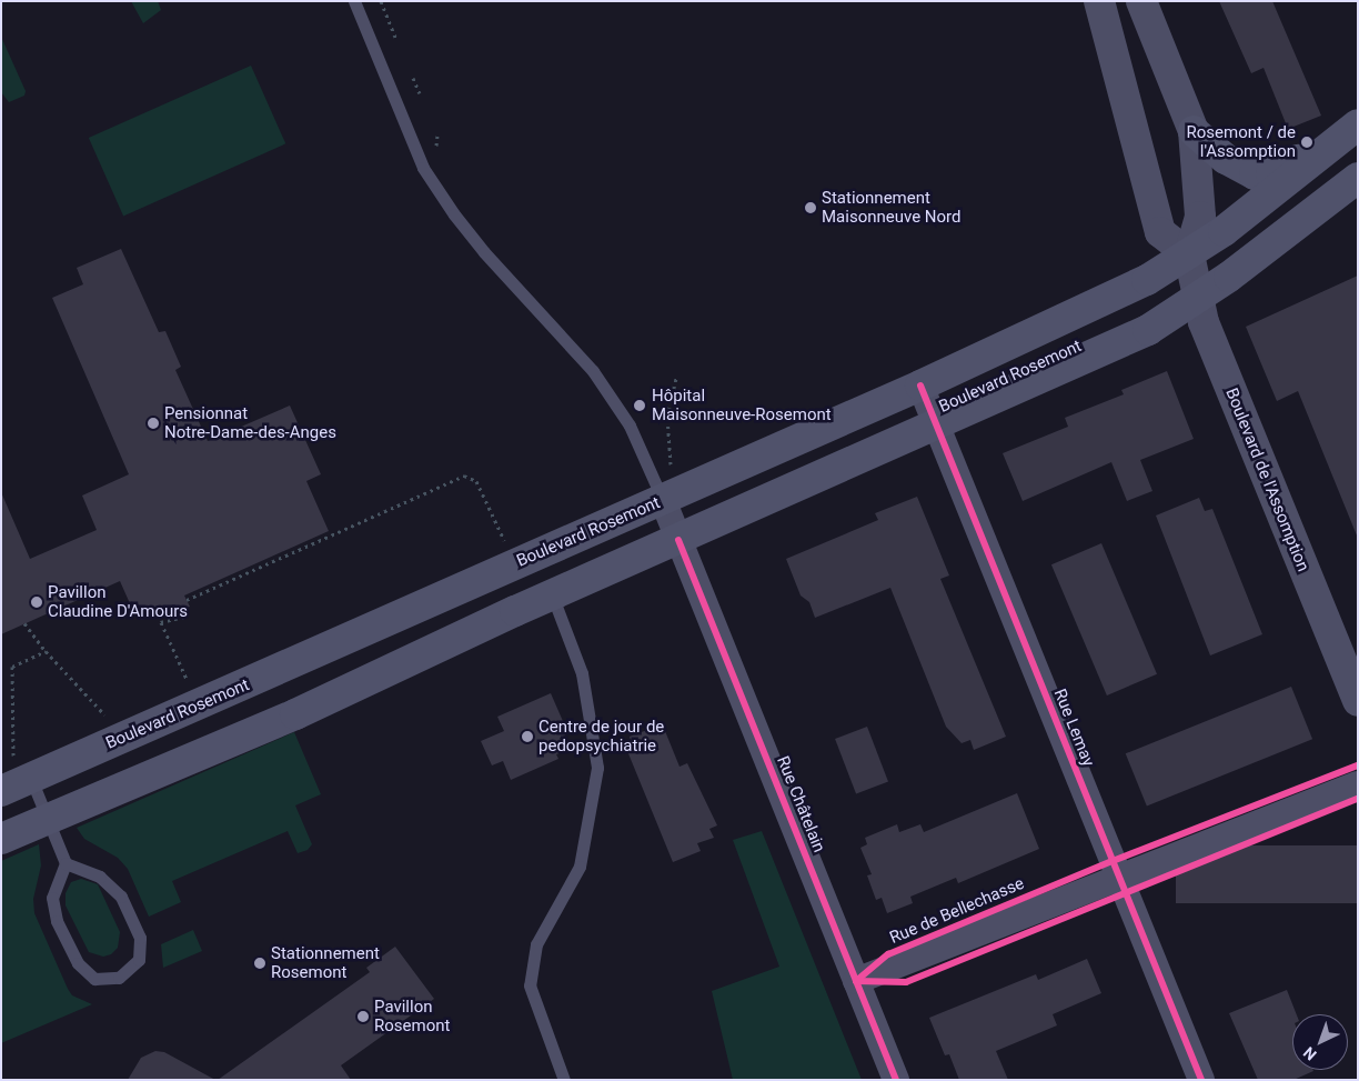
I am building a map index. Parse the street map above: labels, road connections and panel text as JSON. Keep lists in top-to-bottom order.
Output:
{
  "streets": {
    "main road": ["Boulevard Rosemont"],
    "street": [
      "Boulevard de l'Assomption",
      "Rue Lemay",
      "Rue Châtelain",
      "Rue de Bellechasse"
    ]
  },
  "crossings": [
    ["Boulevard Rosemont", "Boulevard de l'Assomption"],
    ["Boulevard Rosemont", "Rue Lemay"],
    ["Boulevard Rosemont", "Rue Châtelain"],
    ["Rue Lemay", "Rue de Bellechasse"],
    ["Rue Châtelain", "Rue de Bellechasse"]
  ],
  "places": [
    "Rosemont / de l'Assomption",
    "Stationnement Maisonneuve Nord",
    "Hôpital Maisonneuve-Rosemont",
    "Pensionnat Notre-Dame-des-Anges",
    "Pavillon Claudine D'Amours",
    "Centre de jour de pedopsychiatrie",
    "Stationnement Rosemont",
    "Pavillon Rosemont"
  ],
  "north": "bottom left"
}
